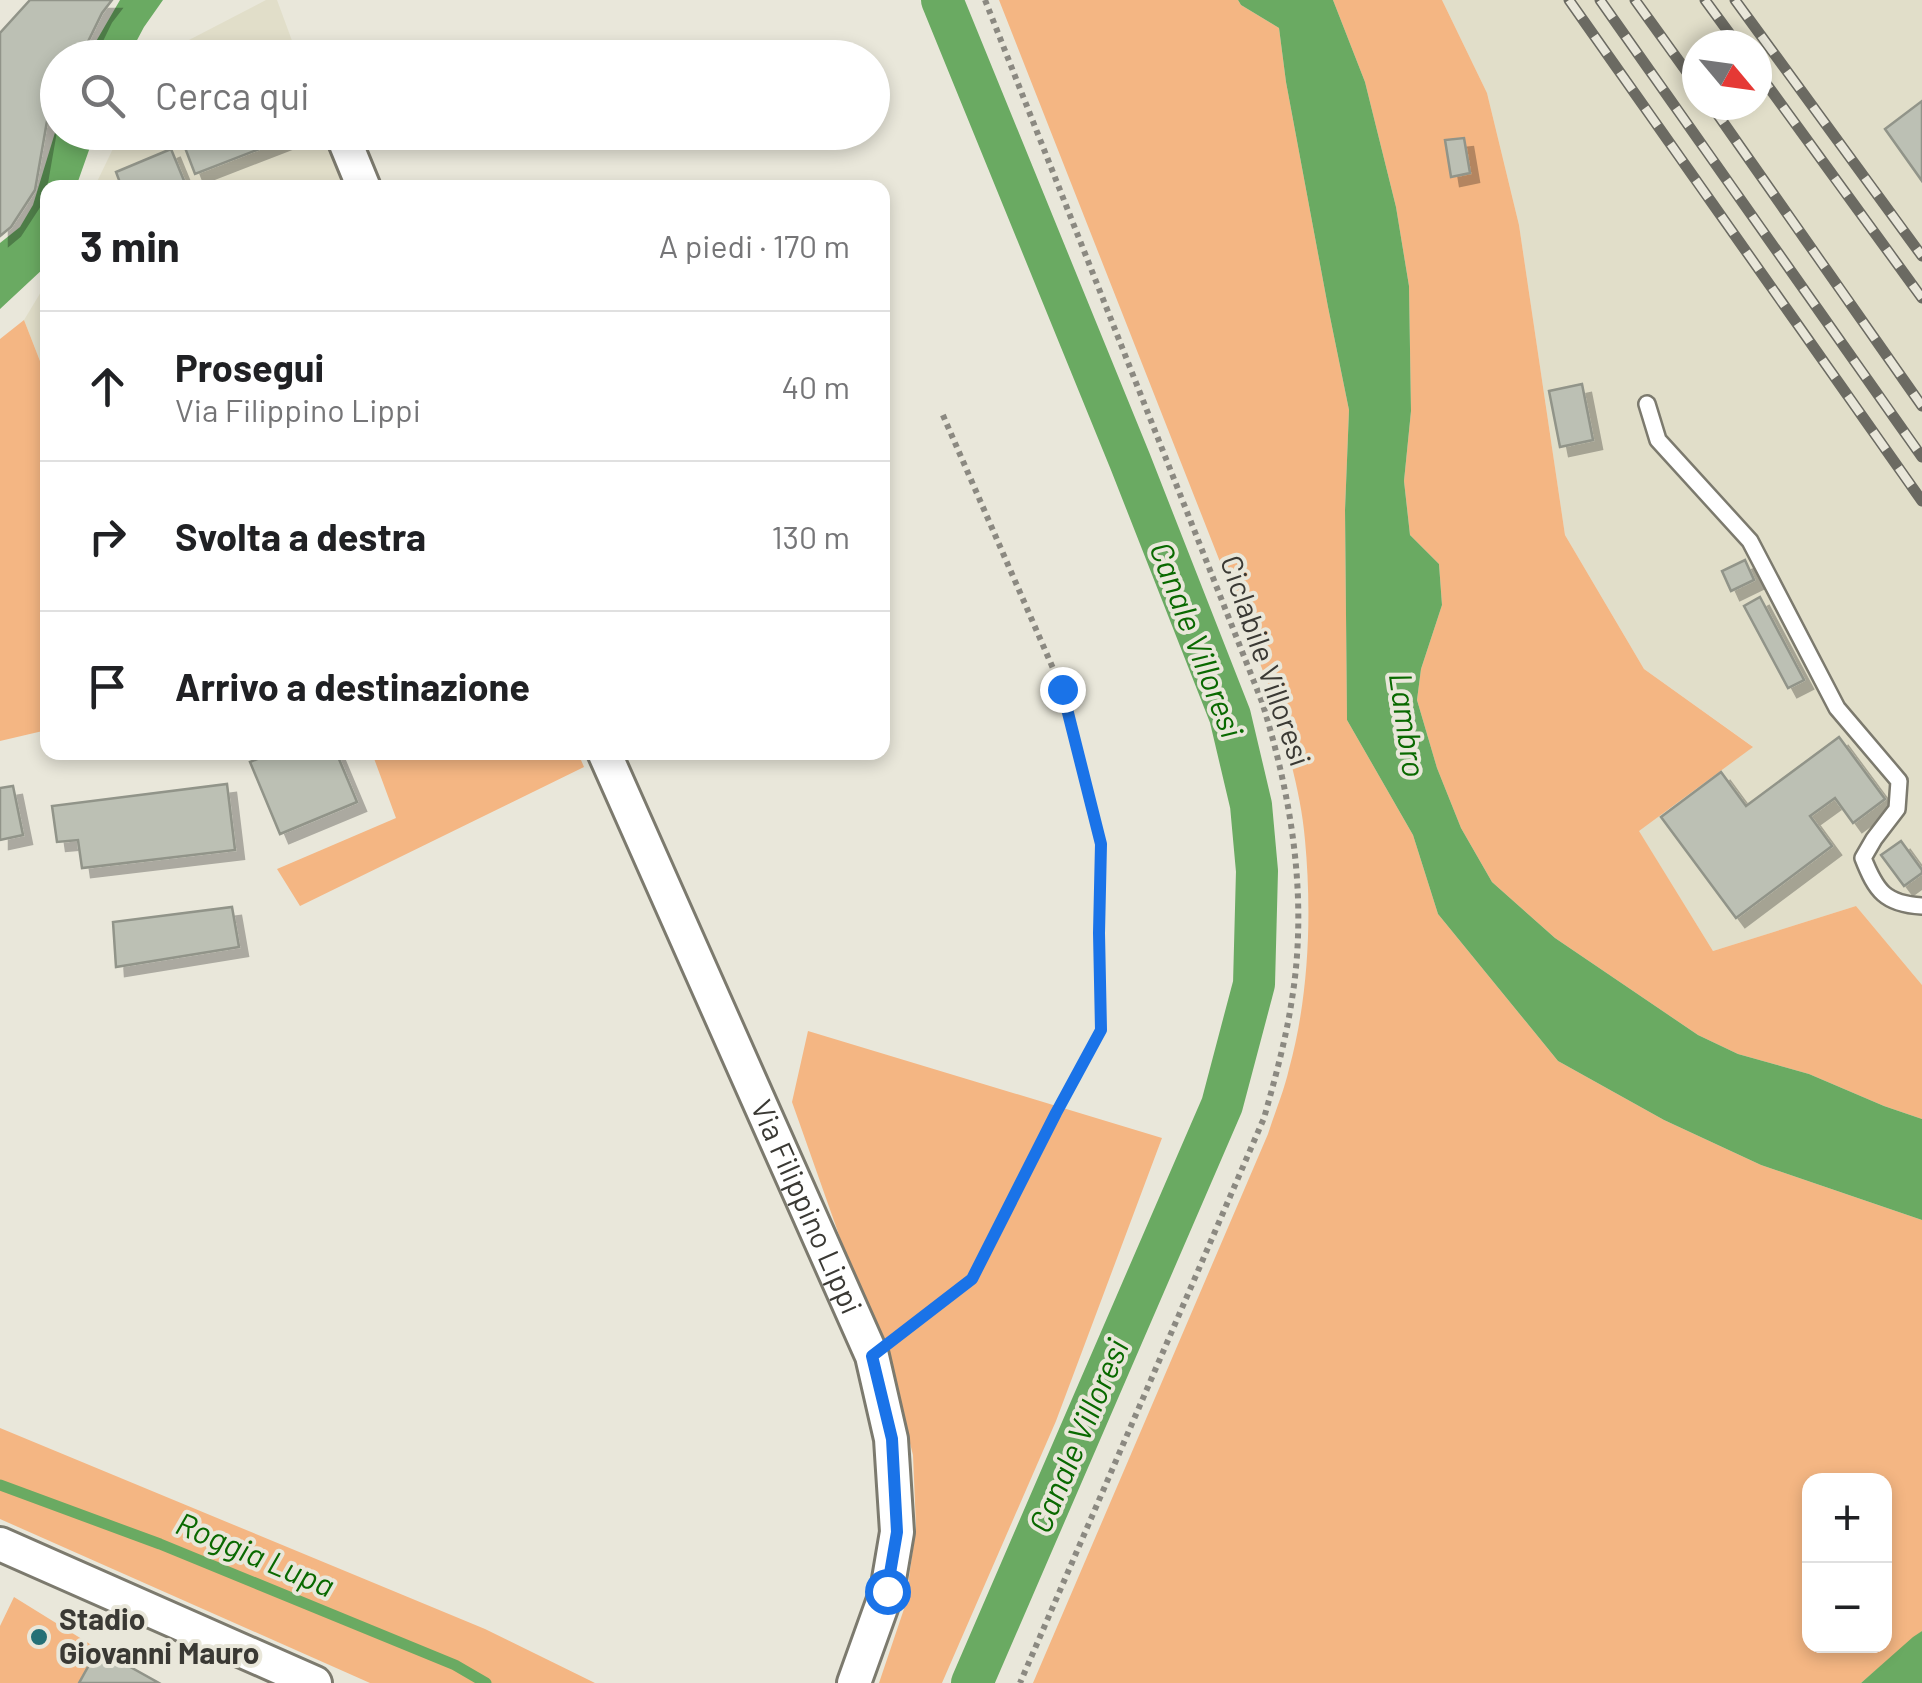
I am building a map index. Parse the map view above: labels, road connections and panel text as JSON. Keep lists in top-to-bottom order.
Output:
{
  "streets": {
    "street": ["Via Filippino Lippi"],
    "path": ["Ciclabile Villoresi"]
  },
  "water": ["Canale Villoresi", "Lambro", "Roggia Lupa"],
  "places": ["Stadio Giovanni Mauro"],
  "north": "bottom right",
  "page": {
    "search": "Cerca qui",
    "heading": ["3 min", "A piedi · 170 m"],
    "list": [
      ["Prosegui", "Via Filippino Lippi", "40 m"],
      ["Svolta a destra", "130 m"],
      "Arrivo a destinazione"
    ],
    "map_buttons": ["+", "−"]
  }
}
